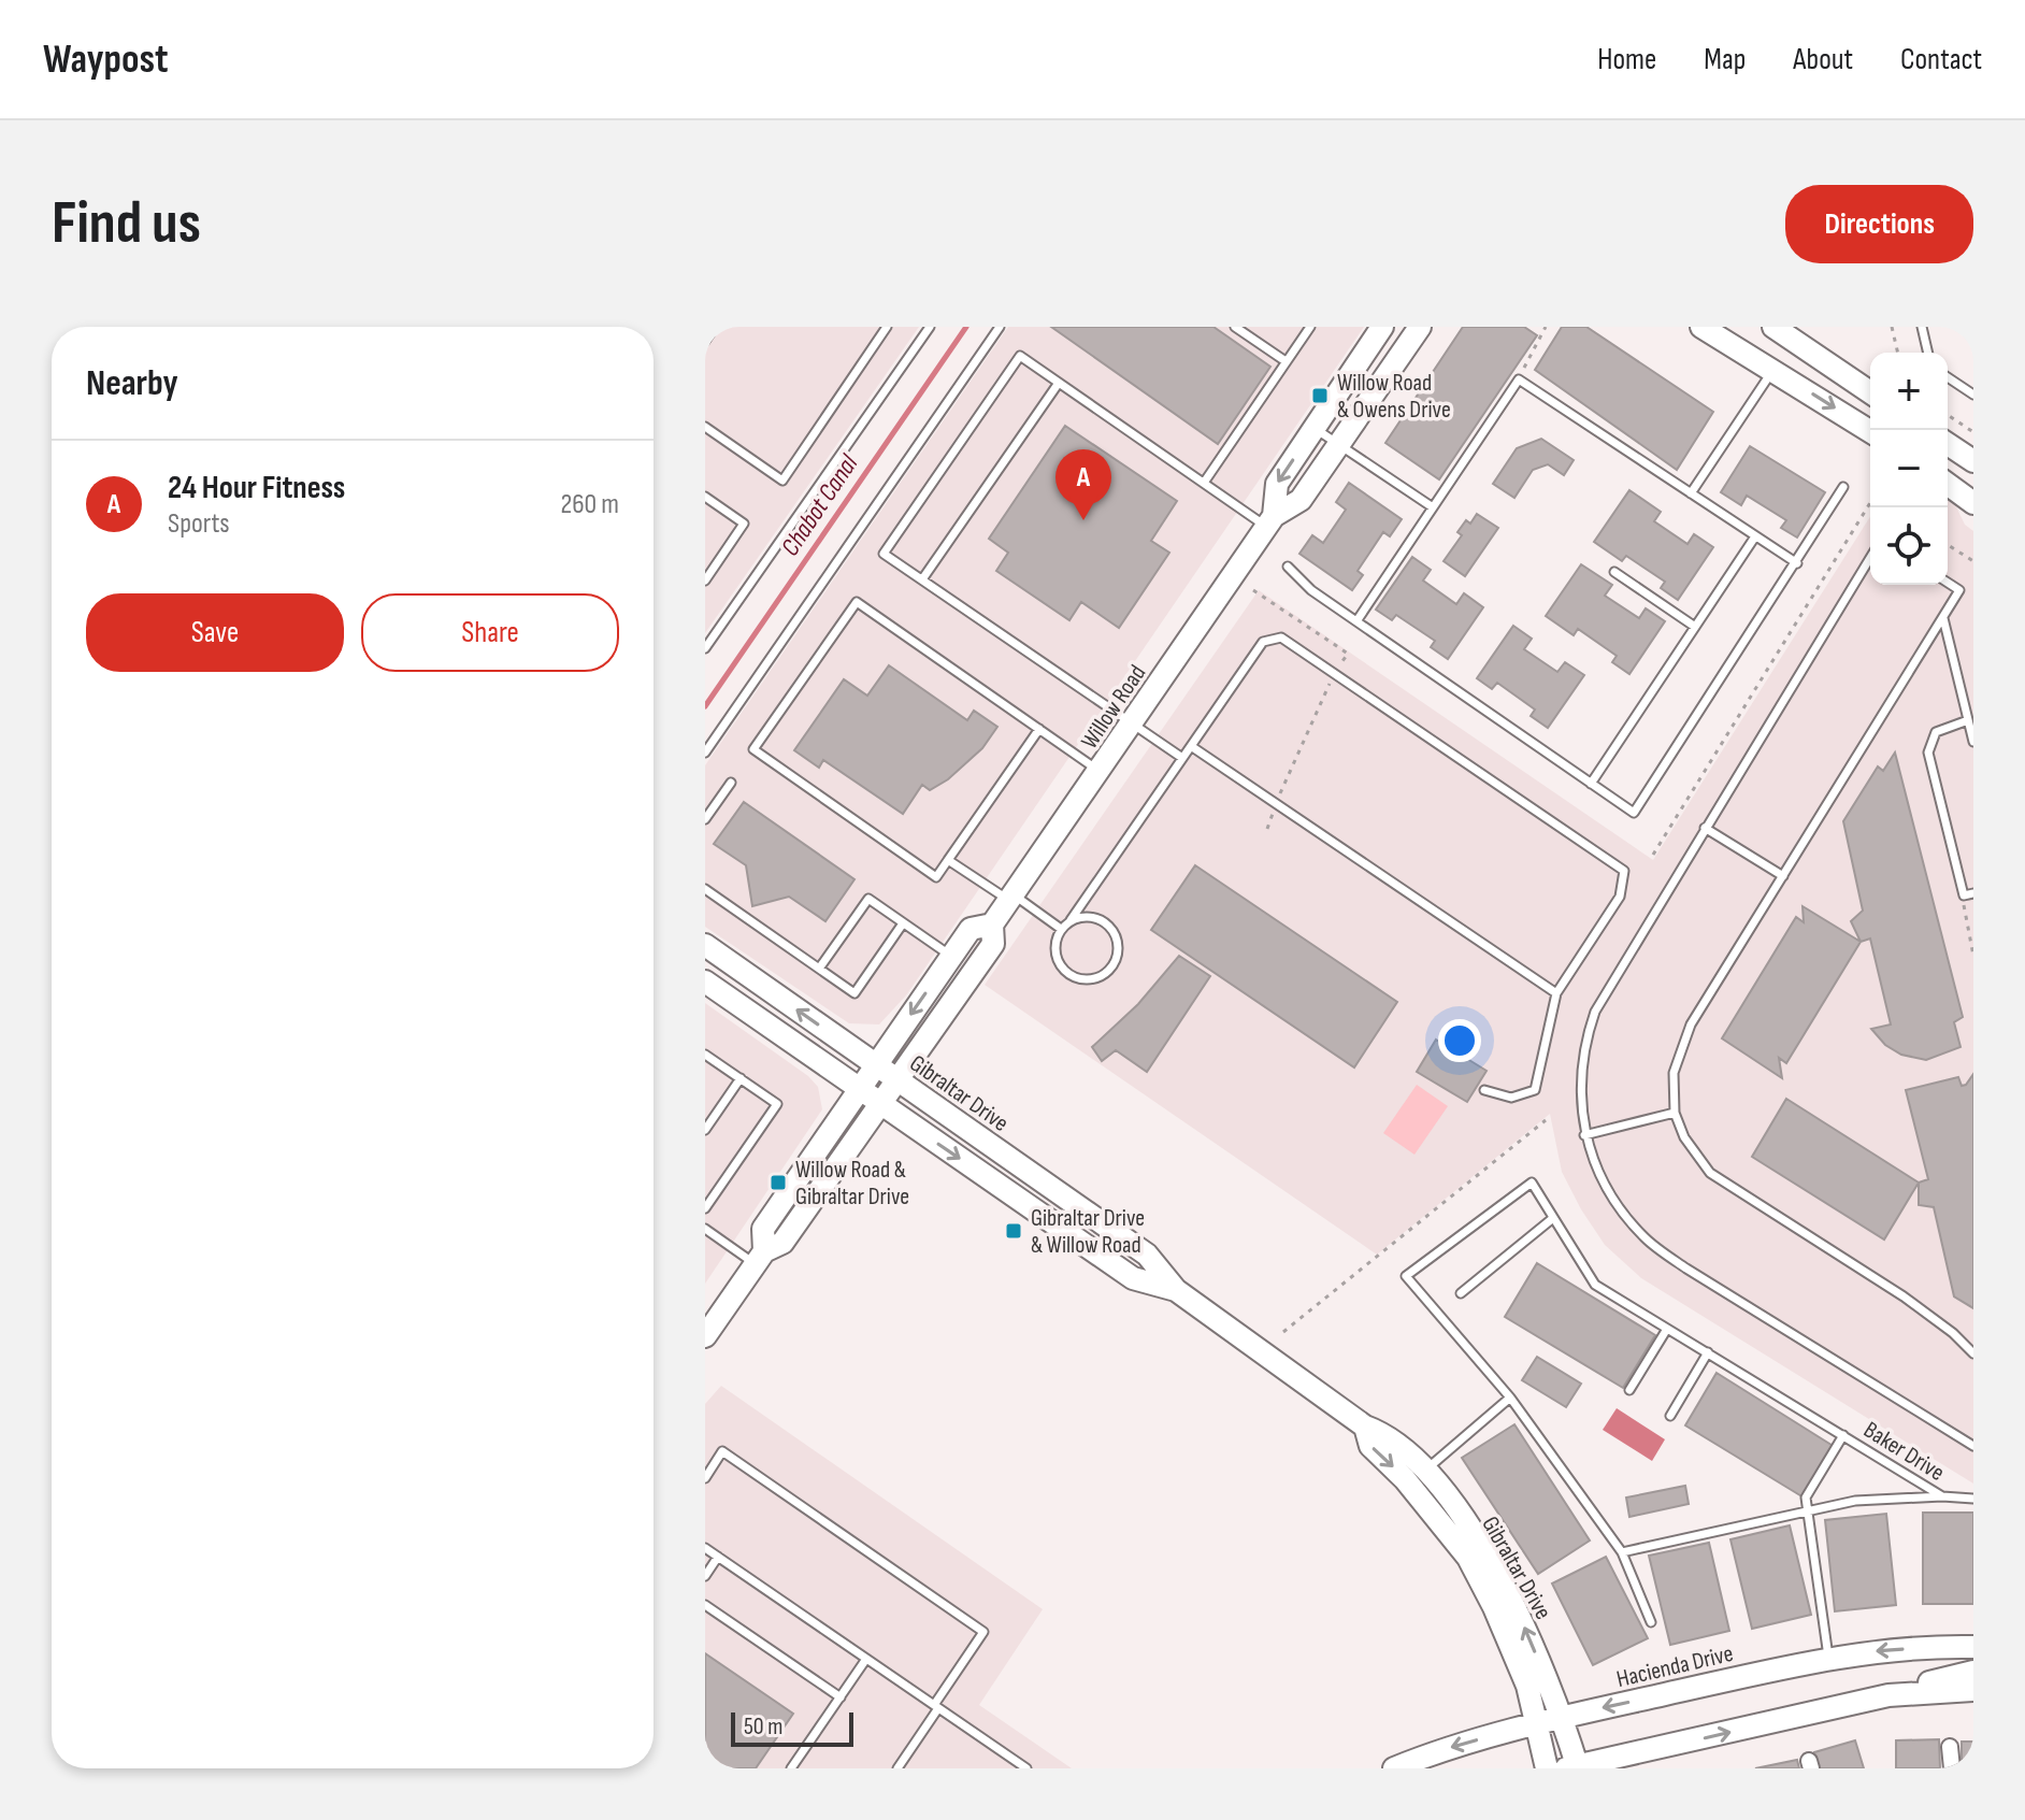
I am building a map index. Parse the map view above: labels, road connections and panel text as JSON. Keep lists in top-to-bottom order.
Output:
{
  "streets": {
    "street": ["Willow Road", "Gibraltar Drive", "Hacienda Drive"],
    "lane": ["Baker Drive"]
  },
  "crossings": [
    ["Willow Road", "Gibraltar Drive"],
    ["Gibraltar Drive", "Hacienda Drive"]
  ],
  "water": ["Chabot Canal"],
  "places": {
    "transit": ["Willow Road & Owens Drive", "Willow Road & Gibraltar Drive", "Gibraltar Drive & Willow Road"]
  },
  "scale_bar": "50 m",
  "page": {
    "header": "Waypost",
    "nav": [
      "Home",
      "Map",
      "About",
      "Contact"
    ],
    "buttons": [
      "Directions",
      ["Save", "Share"]
    ],
    "title": "Find us",
    "heading": "Nearby",
    "map_buttons": ["+", "−"],
    "list": [
      {
        "mark": "A",
        "name": "24 Hour Fitness",
        "note": "Sports",
        "value": "260 m"
      }
    ],
    "pins": "A",
    "scale": "50 m"
  }
}
